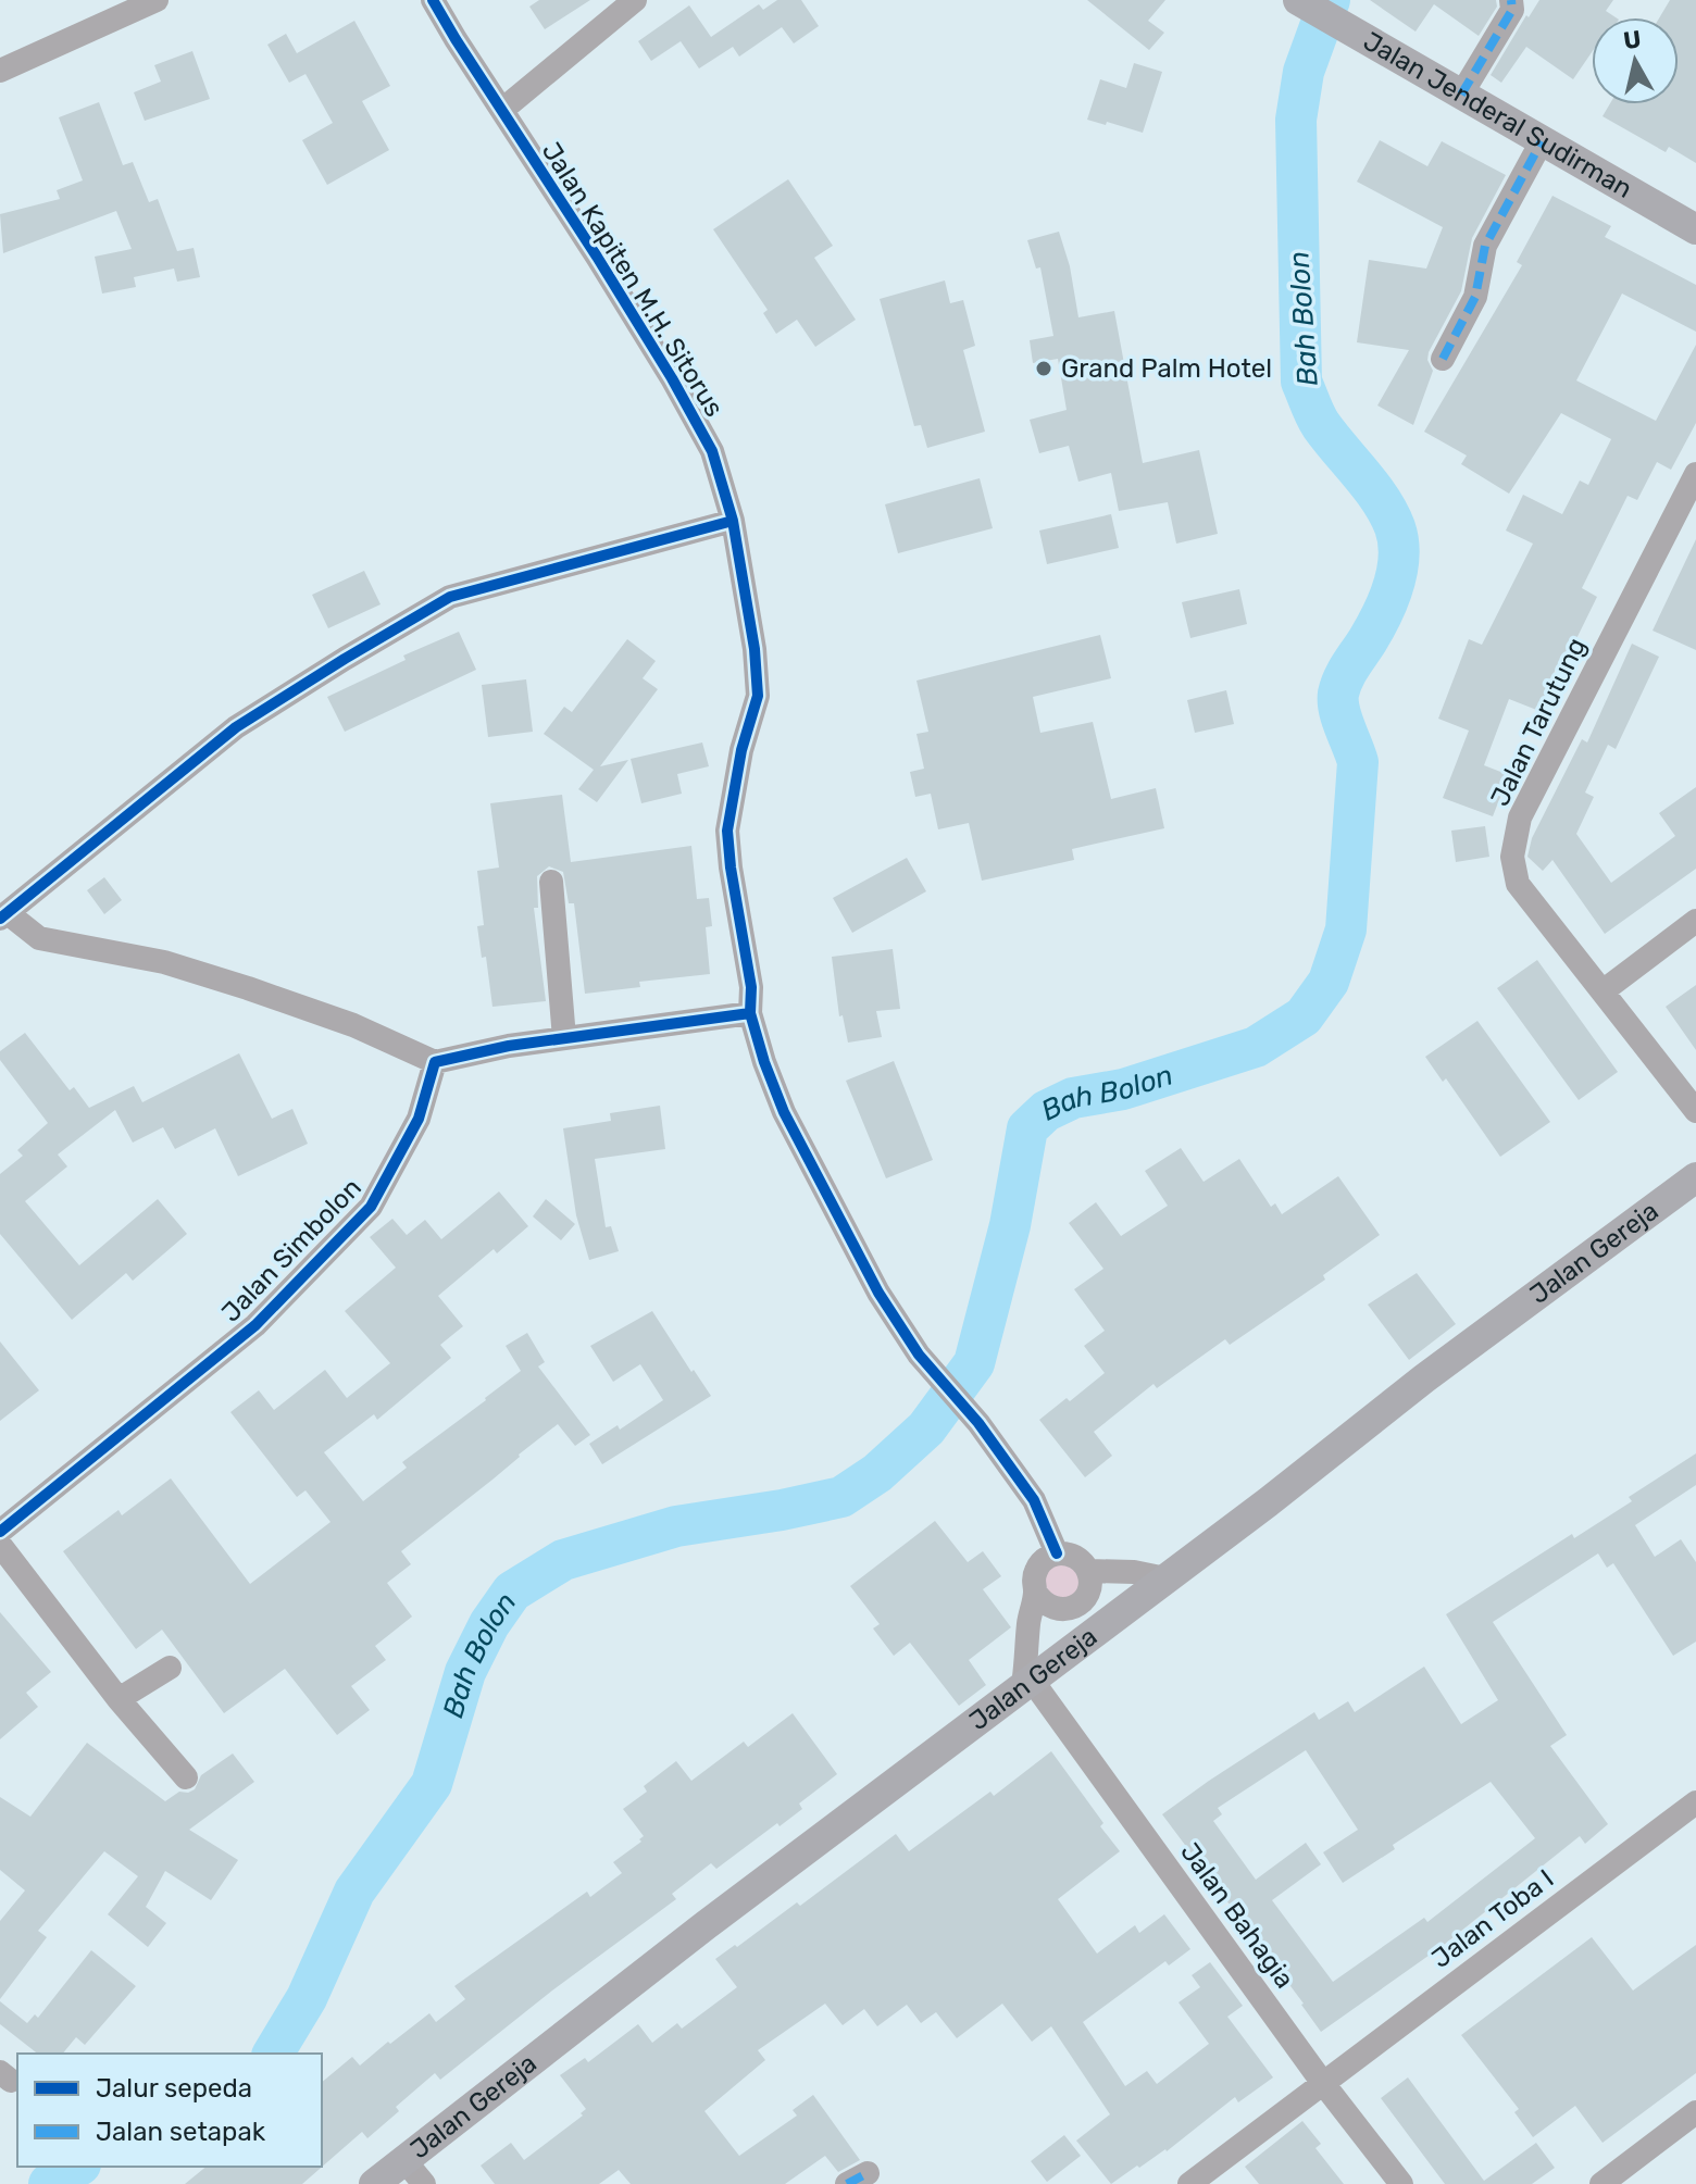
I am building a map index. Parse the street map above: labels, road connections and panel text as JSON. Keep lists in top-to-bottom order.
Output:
{
  "streets": {
    "main road": ["Jalan Jenderal Sudirman", "Jalan Gereja"],
    "street": [
      "Jalan Kapiten M.H. Sitorus",
      "Jalan Tarutung",
      "Jalan Simbolon",
      "Jalan Bahagia",
      "Jalan Toba I"
    ]
  },
  "crossings": [
    ["Jalan Gereja", "Jalan Bahagia"],
    ["Jalan Bahagia", "Jalan Toba I"]
  ],
  "water": ["Bah Bolon"],
  "places": ["Grand Palm Hotel"],
  "legend": ["Jalur sepeda", "Jalan setapak"],
  "north": "top"
}
